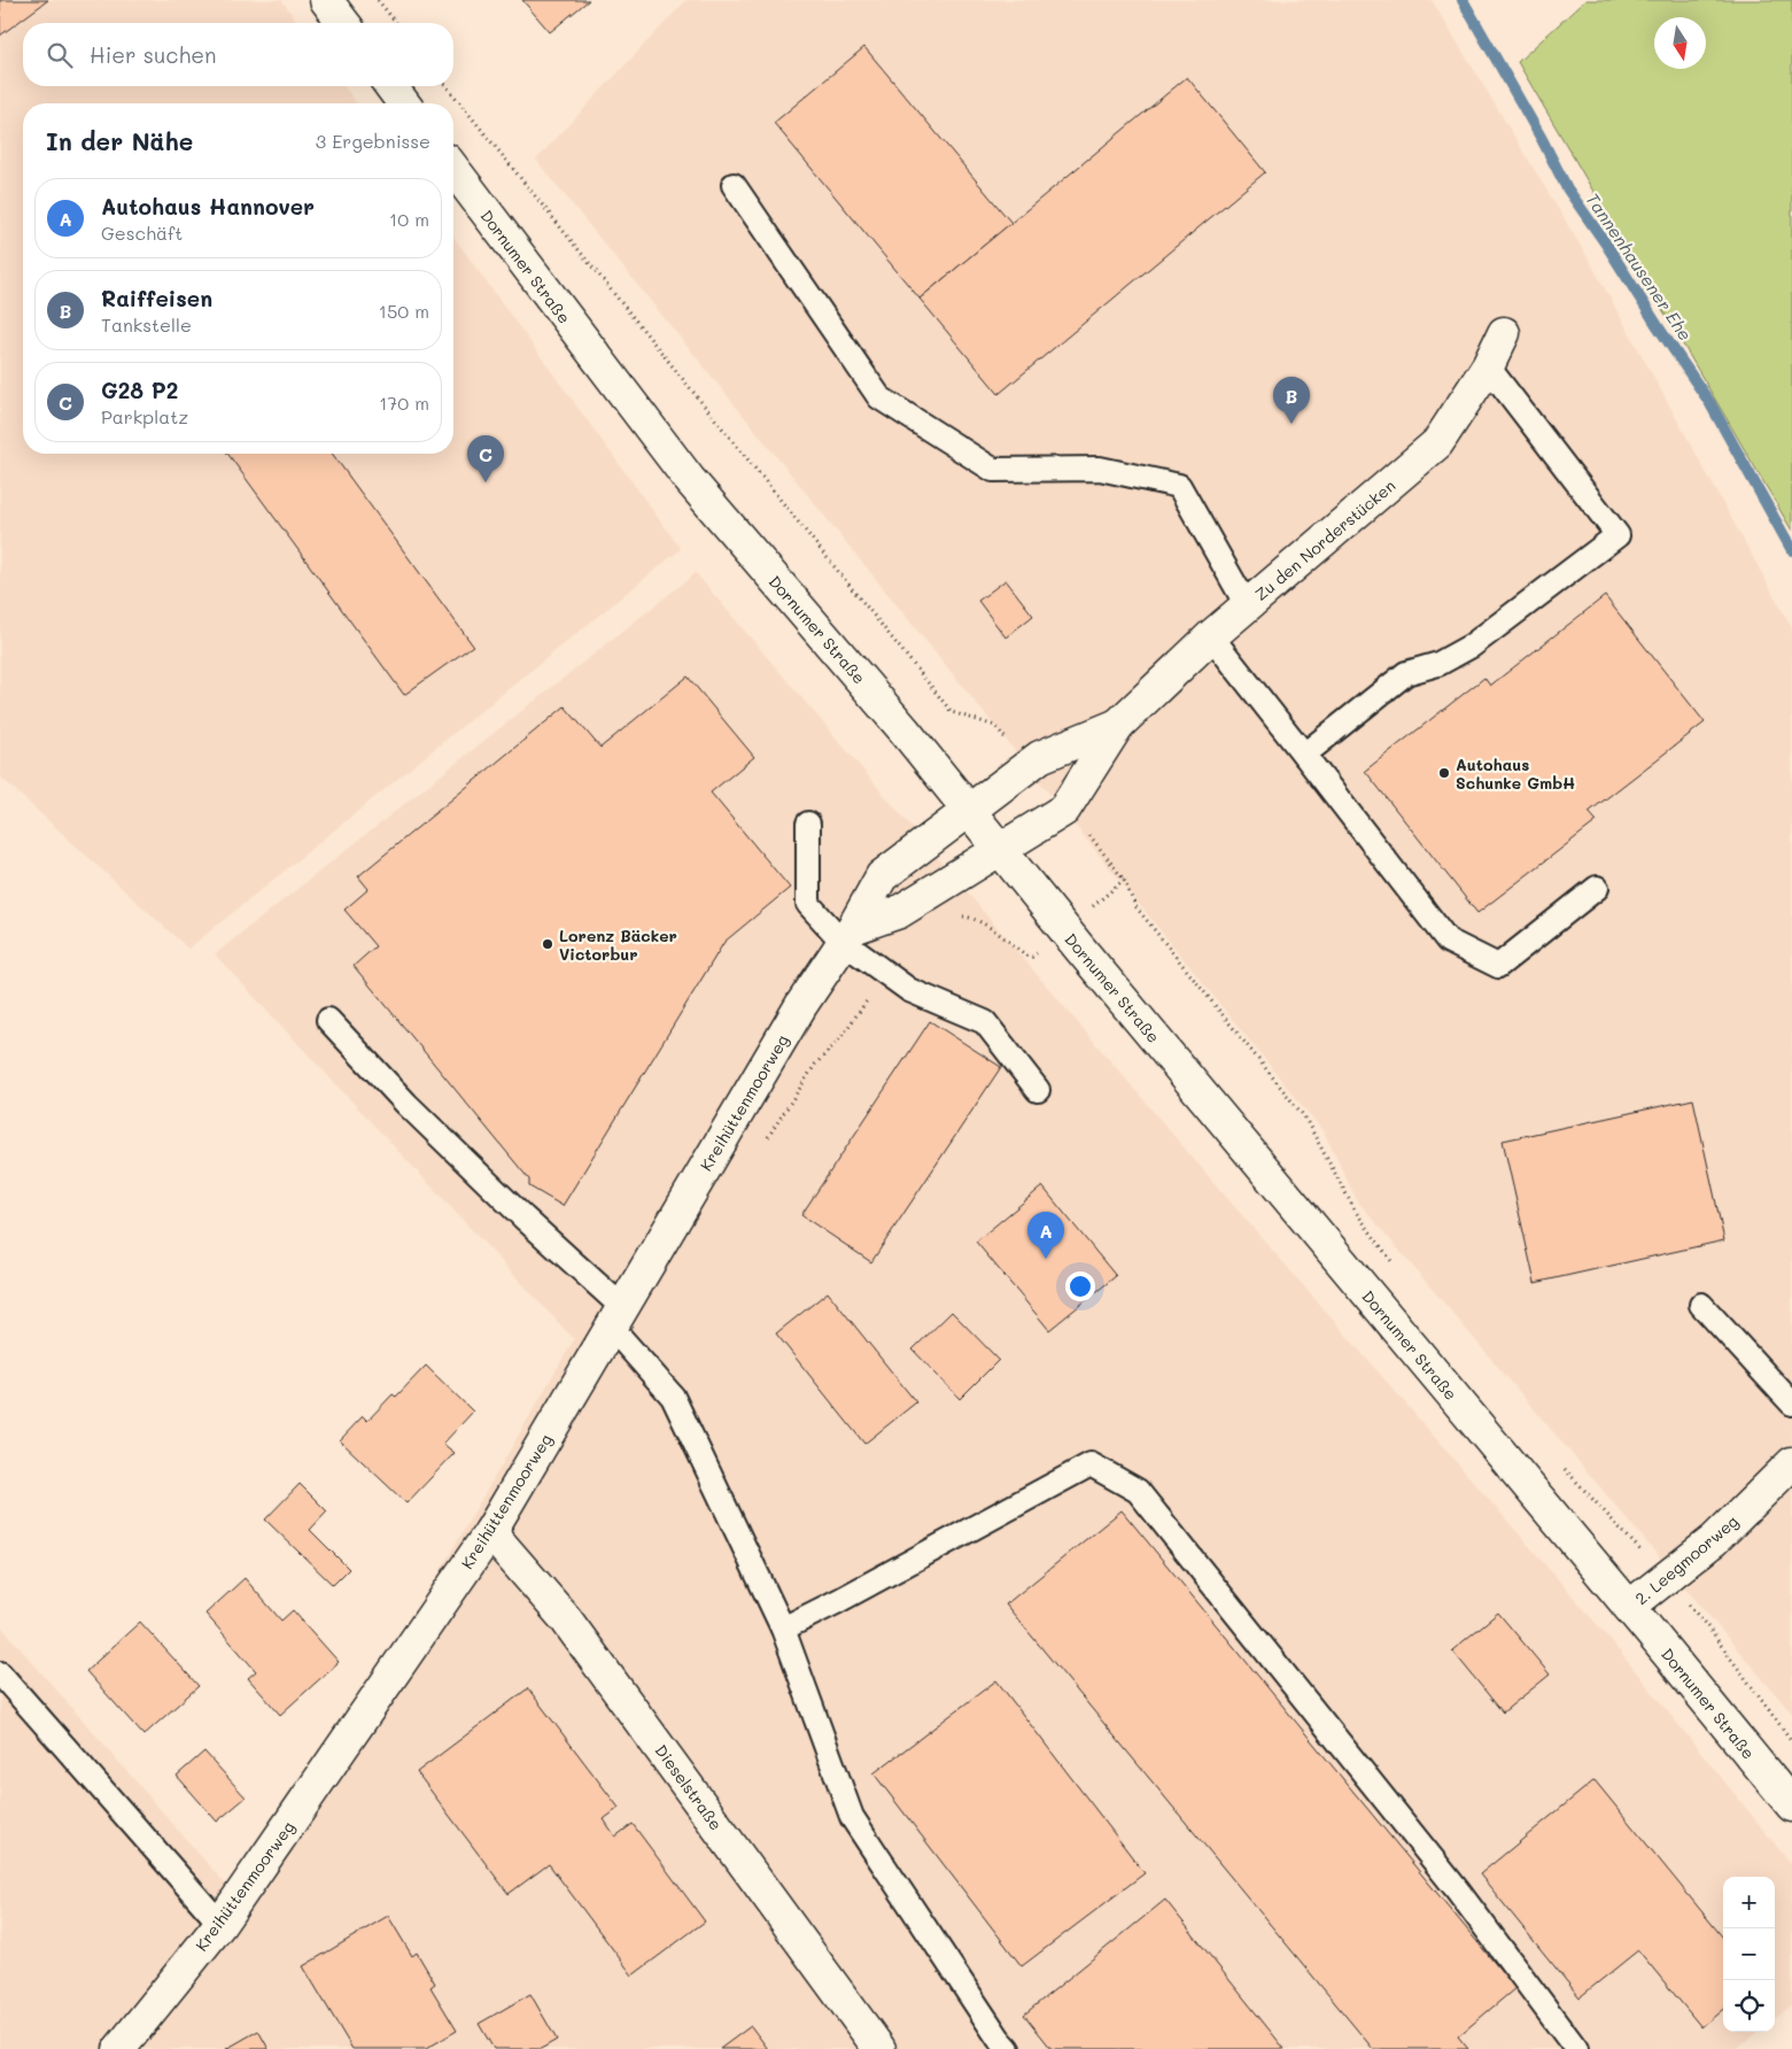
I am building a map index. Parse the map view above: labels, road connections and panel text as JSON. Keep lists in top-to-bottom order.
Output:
{
  "streets": {
    "street": [
      "Dornumer Straße",
      "Zu den Norderstücken",
      "Kreihüttenmoorweg",
      "2. Leegmoorweg",
      "Dieselstraße"
    ]
  },
  "crossings": [
    ["Dornumer Straße", "Zu den Norderstücken"],
    ["Dornumer Straße", "Kreihüttenmoorweg"],
    ["Dornumer Straße", "2. Leegmoorweg"],
    ["Zu den Norderstücken", "Kreihüttenmoorweg"],
    ["Kreihüttenmoorweg", "Dieselstraße"]
  ],
  "water": ["Tannenhausener Ehe"],
  "places": ["Autohaus Schunke GmbH", "Lorenz Bäcker Victorbur"],
  "north": "bottom",
  "page": {
    "search": "Hier suchen",
    "heading": ["In der Nähe", "3 Ergebnisse"],
    "list": [
      {
        "mark": "A",
        "name": "Autohaus Hannover",
        "note": "Geschäft",
        "value": "10 m"
      },
      {
        "mark": "B",
        "name": "Raiffeisen",
        "note": "Tankstelle",
        "value": "150 m"
      },
      {
        "mark": "C",
        "name": "G28 P2",
        "note": "Parkplatz",
        "value": "170 m"
      }
    ],
    "pins": ["B", "C", "A"],
    "map_buttons": ["+", "−"]
  }
}
